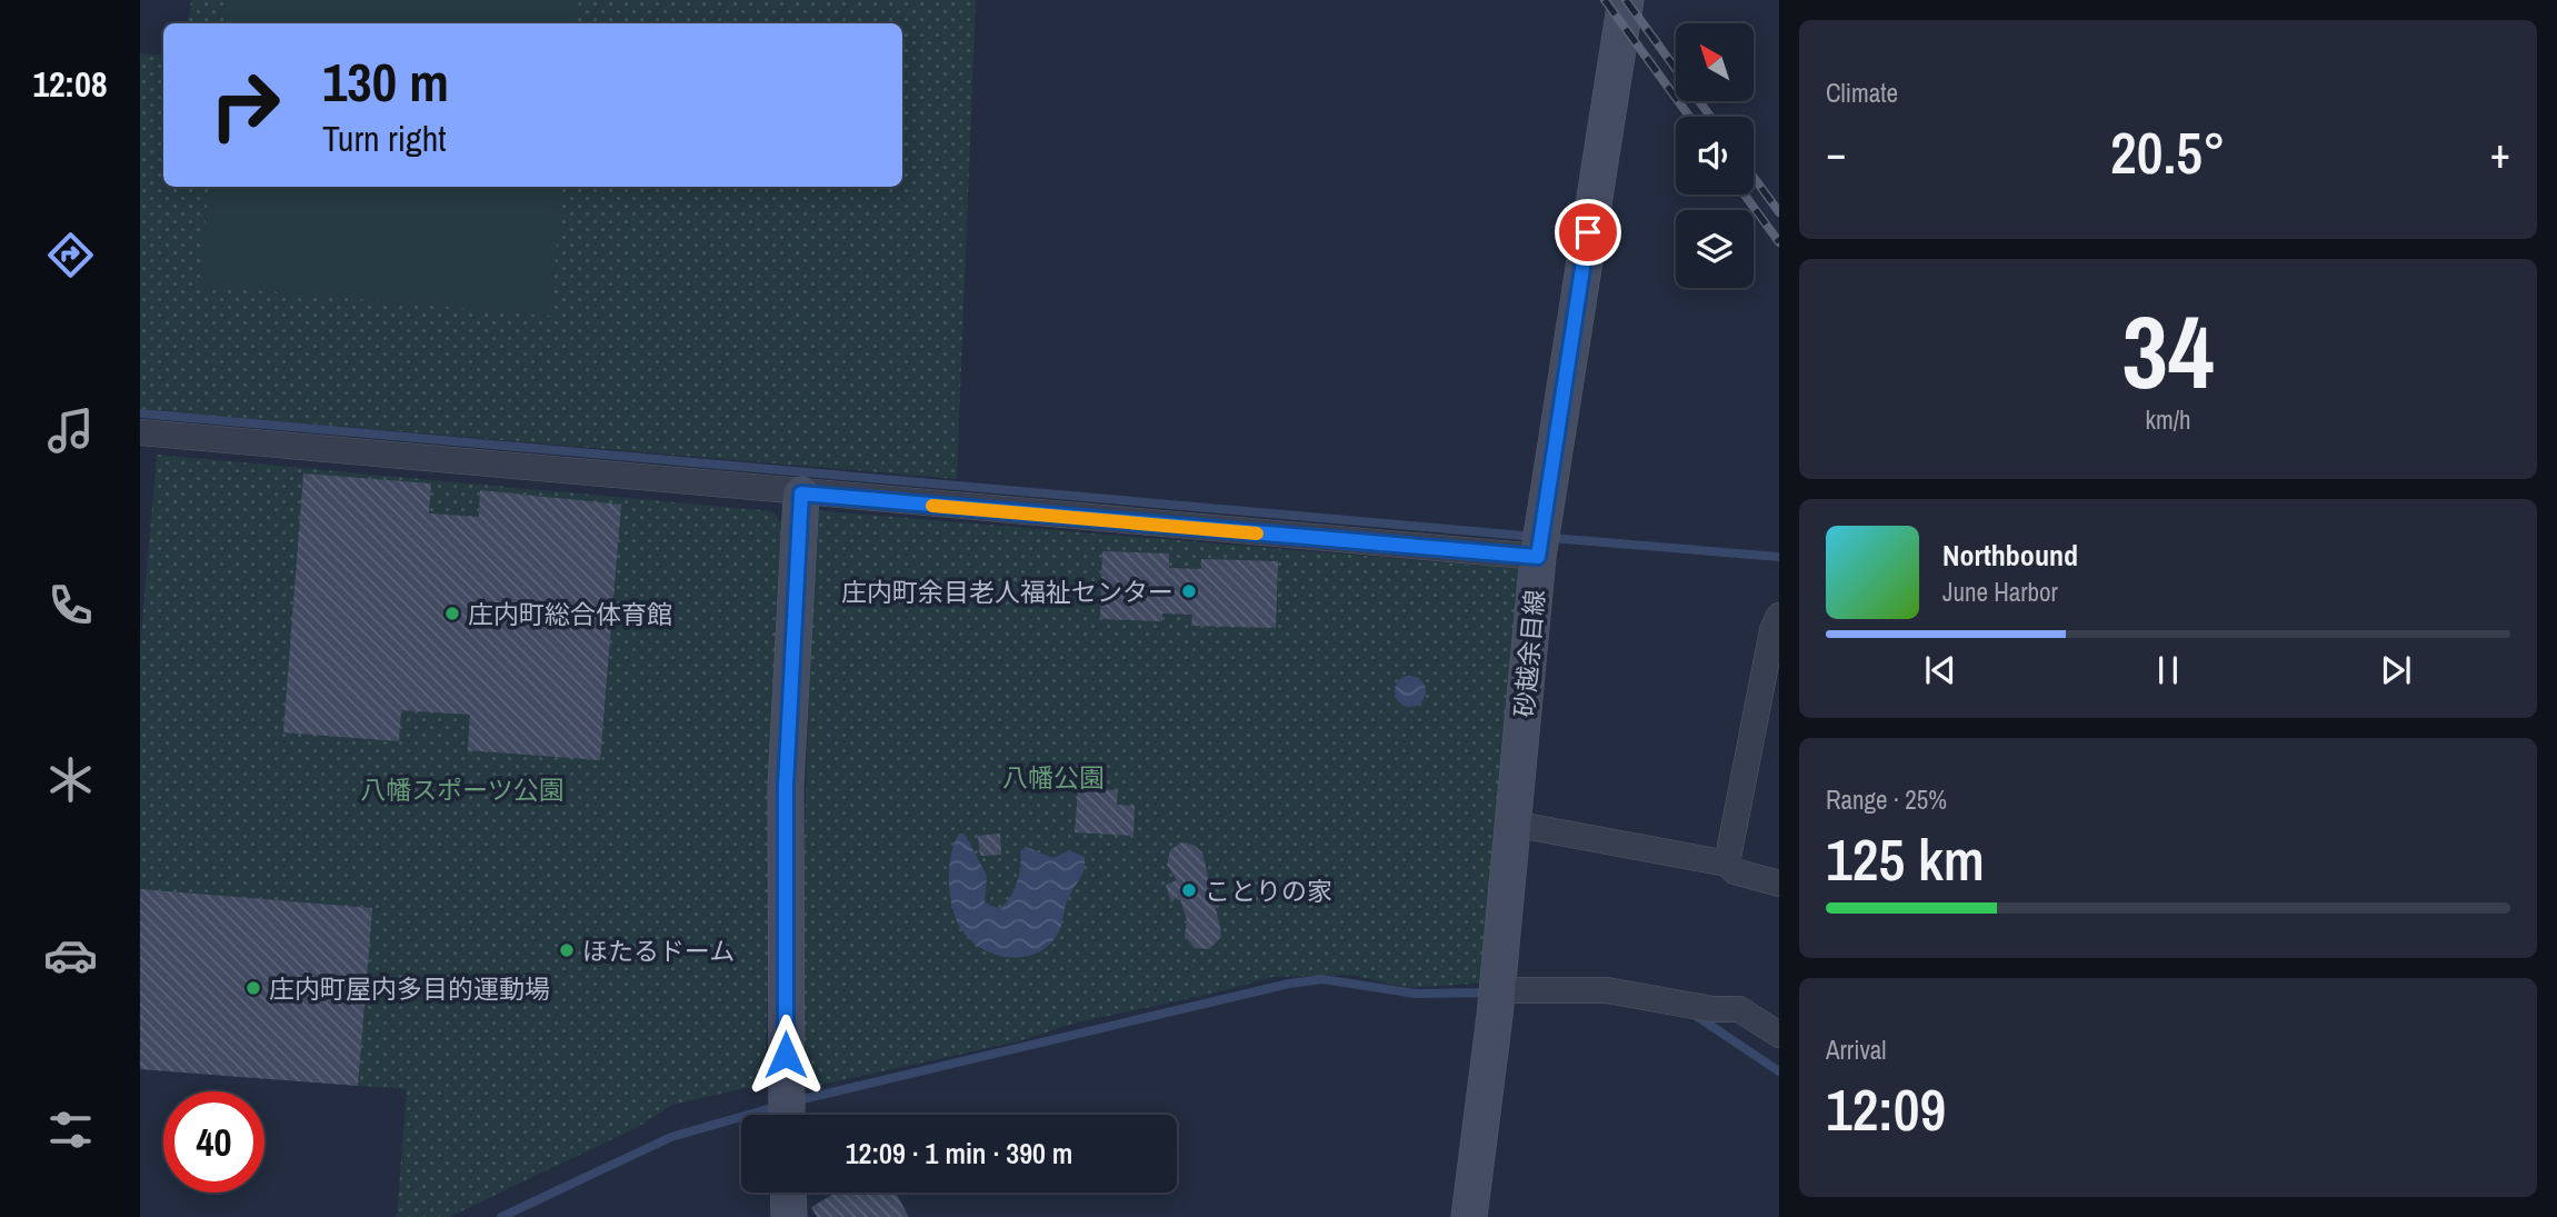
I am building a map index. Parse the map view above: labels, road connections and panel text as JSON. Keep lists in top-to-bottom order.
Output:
{
  "streets": {
    "main road": ["砂越余目線"]
  },
  "parks": ["八幡公園", "八幡スポーツ公園"],
  "places": [
    "庄内町余目老人福祉センター",
    "庄内町総合体育館",
    "ことりの家",
    "ほたるドーム",
    "庄内町屋内多目的運動場"
  ],
  "north": "top left",
  "page": {
    "tabs": "12:08",
    "tile": [
      "Climate",
      ["34", "km/h"],
      ["Range · 25%", "125 km"],
      ["Arrival", "12:09"]
    ],
    "turn": ["130 m", "Turn right"],
    "heat": ["−", "20.5°", "+"],
    "song": ["Northbound", "June Harbor"],
    "limit": "40",
    "trip": "12:09 · 1 min · 390 m"
  }
}
